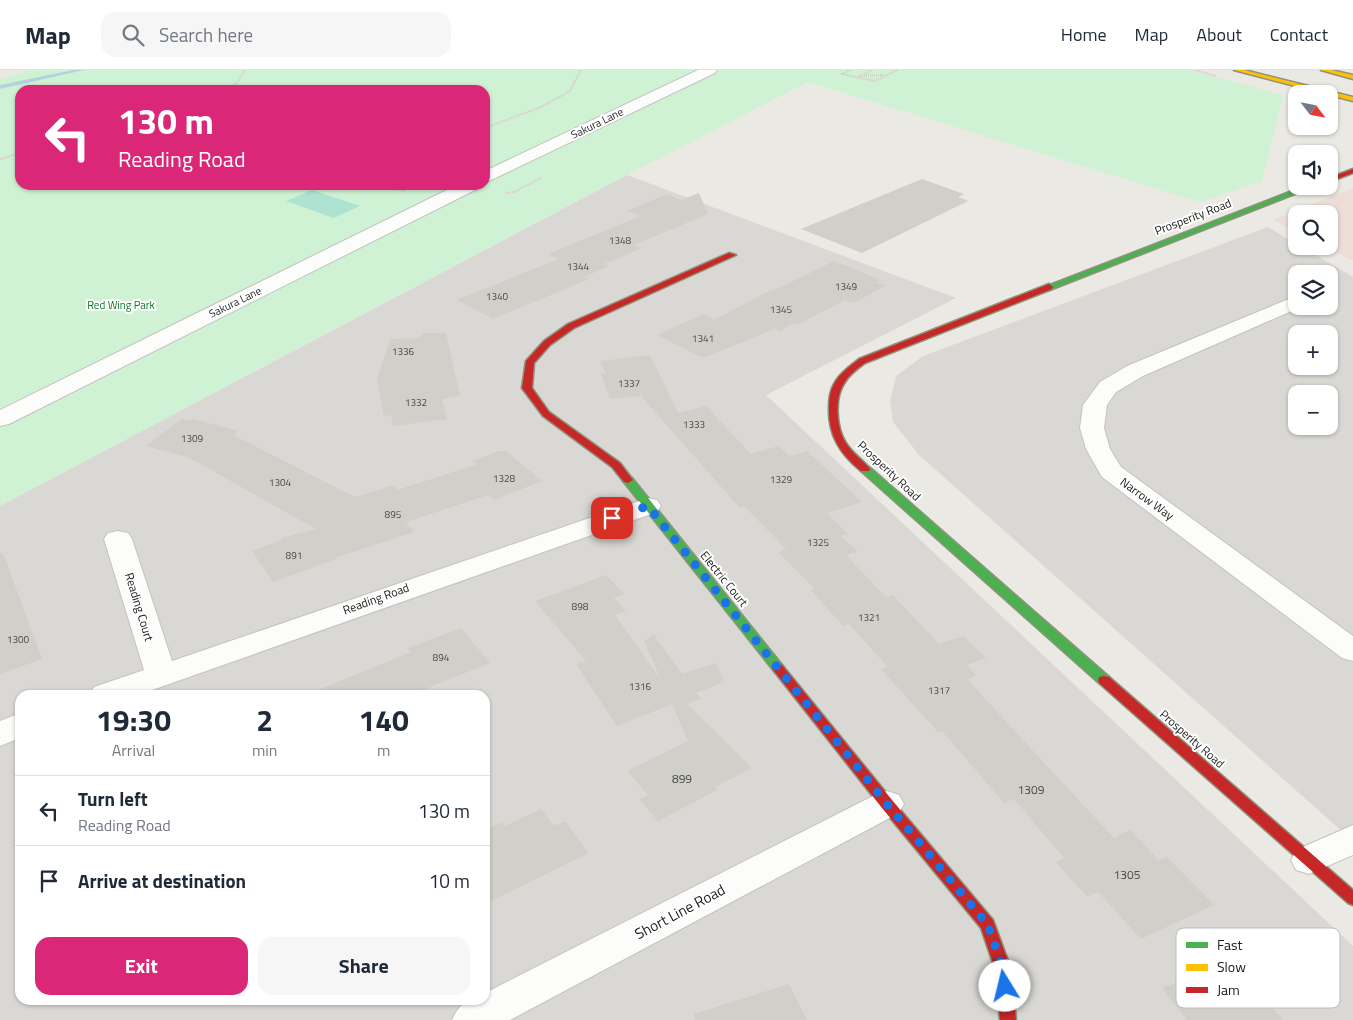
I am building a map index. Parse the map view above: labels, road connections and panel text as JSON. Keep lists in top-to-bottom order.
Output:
{
  "streets": {
    "main road": ["Prosperity Road", "Electric Court"],
    "street": [
      "Sakura Lane",
      "Narrow Way",
      "Reading Road",
      "Reading Court",
      "Short Line Road"
    ]
  },
  "crossings": [
    ["Electric Court", "Reading Road"],
    ["Electric Court", "Short Line Road"],
    ["Reading Road", "Reading Court"]
  ],
  "parks": ["Red Wing Park"],
  "house_numbers": [
    "1348",
    "1344",
    "1349",
    "1340",
    "1345",
    "1341",
    "1336",
    "1337",
    "1332",
    "1333",
    "1309",
    "1328",
    "1329",
    "1304",
    "895",
    "1325",
    "891",
    "898",
    "1321",
    "1300",
    "894",
    "1316",
    "1317",
    "899",
    "1309",
    "1305"
  ],
  "legend": ["Fast", "Slow", "Jam"],
  "north": "bottom right",
  "page": {
    "header": "Map",
    "search": "Search here",
    "nav": [
      "Home",
      "Map",
      "About",
      "Contact"
    ],
    "map_buttons": ["+", "−"],
    "turn": ["130 m", "Reading Road"],
    "eta": [
      "19:30",
      "Arrival",
      "2",
      "min",
      "140",
      "m"
    ],
    "list": [
      {
        "name": "Turn left",
        "note": "Reading Road",
        "value": "130 m"
      },
      {
        "name": "Arrive at destination",
        "value": "10 m"
      }
    ],
    "buttons": ["Exit", "Share"]
  }
}
